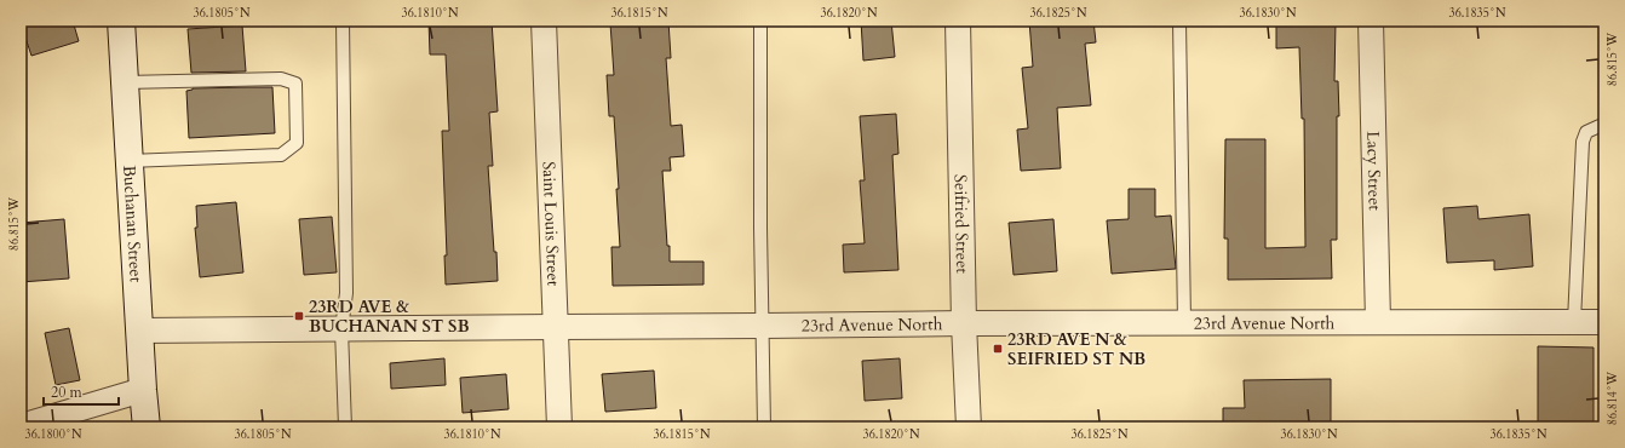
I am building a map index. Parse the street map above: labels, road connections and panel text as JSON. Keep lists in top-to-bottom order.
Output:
{
  "streets": {
    "street": [
      "Lacy Street",
      "Buchanan Street",
      "Saint Louis Street",
      "Seifried Street",
      "23rd Avenue North"
    ]
  },
  "crossings": [
    ["Lacy Street", "23rd Avenue North"],
    ["Buchanan Street", "23rd Avenue North"],
    ["Saint Louis Street", "23rd Avenue North"],
    ["Seifried Street", "23rd Avenue North"]
  ],
  "places": {
    "transit": ["23RD AVE & BUCHANAN ST SB", "23RD AVE N & SEIFRIED ST NB"]
  },
  "scale_bar": "20 m",
  "coordinates": [
    "36.1805°N",
    "36.1810°N",
    "36.1815°N",
    "36.1820°N",
    "36.1825°N",
    "36.1830°N",
    "36.1835°N",
    "86.815°W",
    "86.814°W",
    "36.1800°N"
  ]
}
